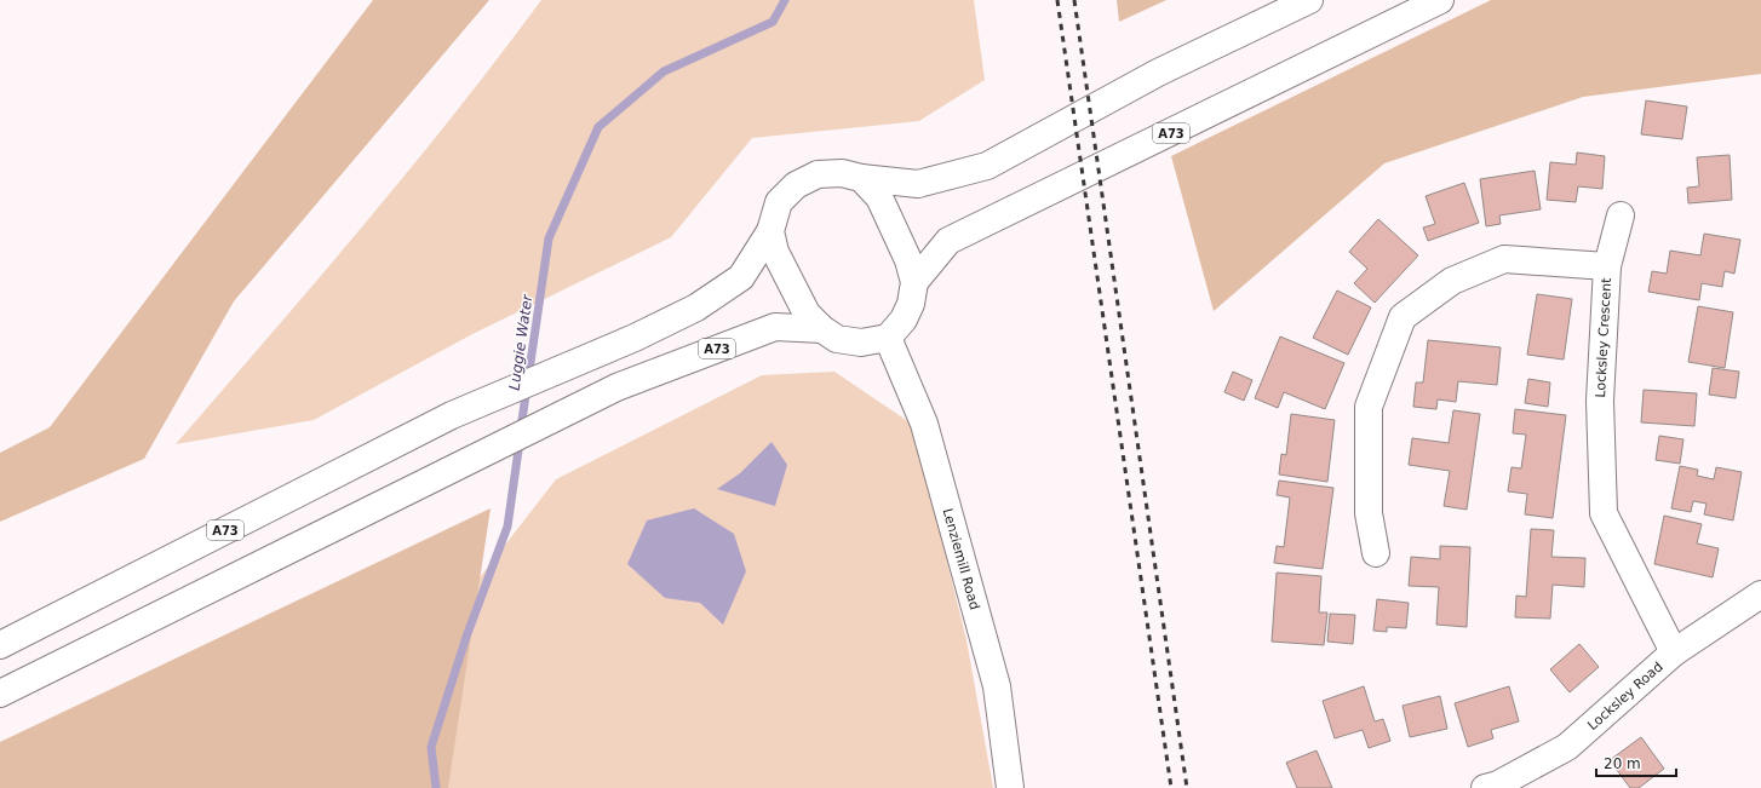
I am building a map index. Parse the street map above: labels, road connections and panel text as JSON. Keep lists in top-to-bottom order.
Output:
{
  "streets": {
    "main road": [
      "A73",
      "Locksley Crescent",
      "Lenziemill Road",
      "Locksley Road"
    ]
  },
  "crossings": [
    ["A73", "Lenziemill Road"],
    ["Locksley Crescent", "Locksley Road"]
  ],
  "water": ["Luggie Water"],
  "scale_bar": "20 m"
}
